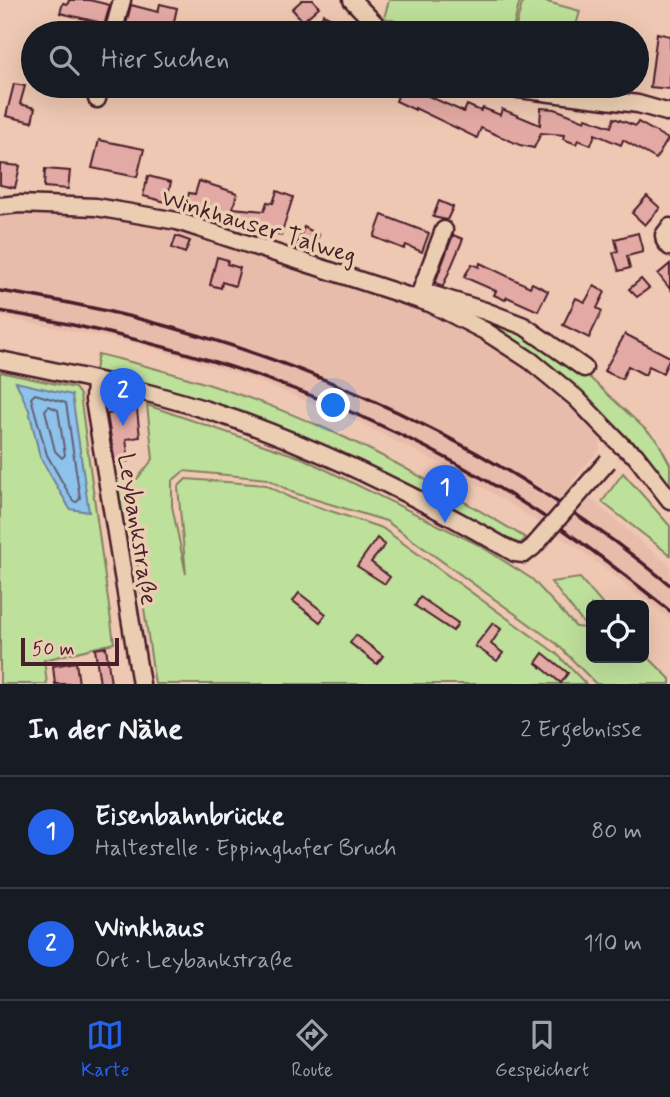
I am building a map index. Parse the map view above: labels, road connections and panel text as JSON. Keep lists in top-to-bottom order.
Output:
{
  "streets": {
    "street": ["Winkhauser Talweg", "Leybankstraße"]
  },
  "scale_bar": "50 m",
  "page": {
    "search": "Hier suchen",
    "pins": ["2", "1"],
    "scale": "50 m",
    "heading": ["In der Nähe", "2 Ergebnisse"],
    "list": [
      {
        "mark": "1",
        "name": "Eisenbahnbrücke",
        "note": "Haltestelle · Eppinghofer Bruch",
        "value": "80 m"
      },
      {
        "mark": "2",
        "name": "Winkhaus",
        "note": "Ort · Leybankstraße",
        "value": "110 m"
      }
    ],
    "nav": ["Karte", "Route", "Gespeichert"]
  }
}
